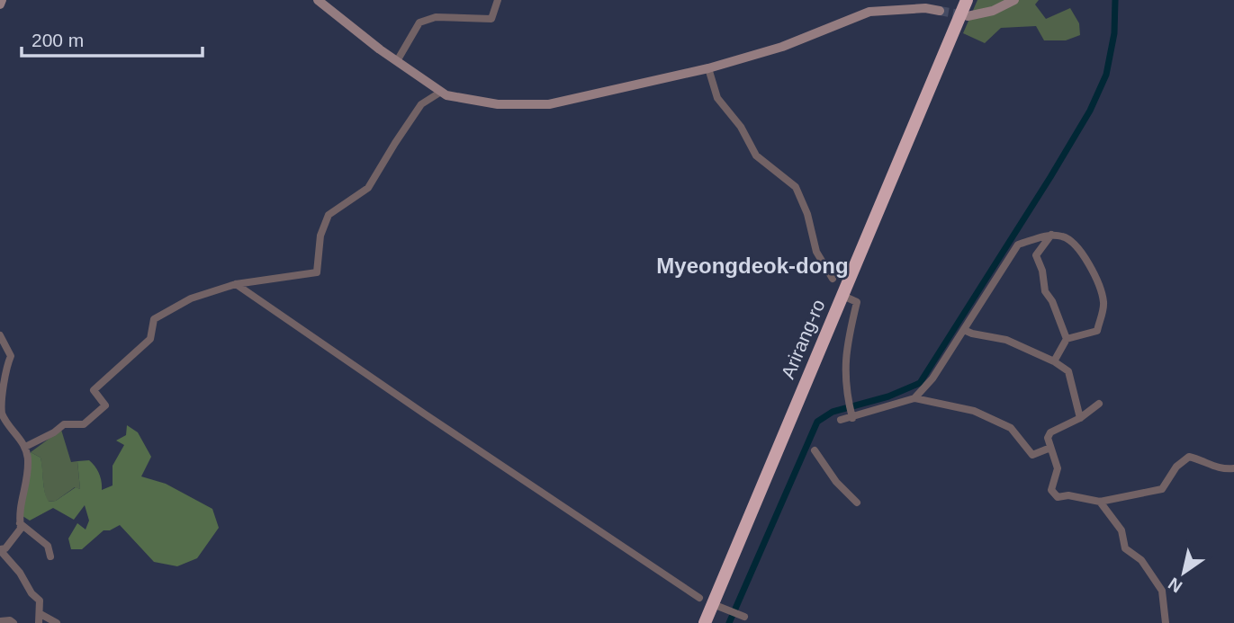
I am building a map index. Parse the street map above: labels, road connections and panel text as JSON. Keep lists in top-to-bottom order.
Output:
{
  "streets": {
    "highway": ["Arirang-ro"]
  },
  "districts": ["Myeongdeok-dong"],
  "scale_bar": "200 m",
  "north": "bottom left"
}
